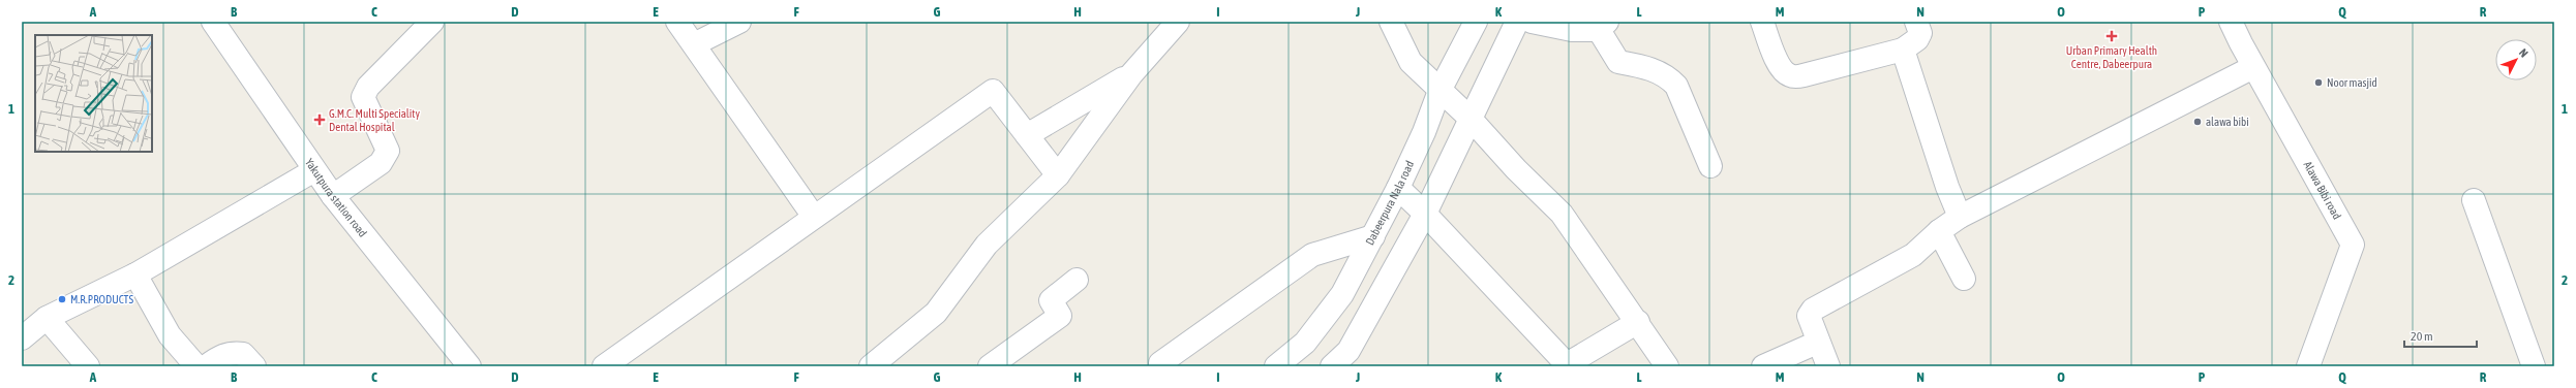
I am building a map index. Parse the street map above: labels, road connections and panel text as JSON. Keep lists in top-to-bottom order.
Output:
{
  "streets": {
    "street": ["Alawa Bibi road", "Yakutpura station road", "Dabeerpura Nala road"]
  },
  "places": {
    "health": ["Urban Primary Health Centre, Dabeerpura", "G.M.C. Multi Speciality Dental Hospital"],
    "other": ["Noor masjid", "alawa bibi", "M.R.PRODUCTS"]
  },
  "scale_bar": "20 m",
  "north": "top right",
  "grid": {
    "columns": [
      "A",
      "B",
      "C",
      "D",
      "E",
      "F",
      "G",
      "H",
      "I",
      "J",
      "K",
      "L",
      "M",
      "N",
      "O",
      "P",
      "Q",
      "R"
    ],
    "rows": ["1", "2"]
  }
}
